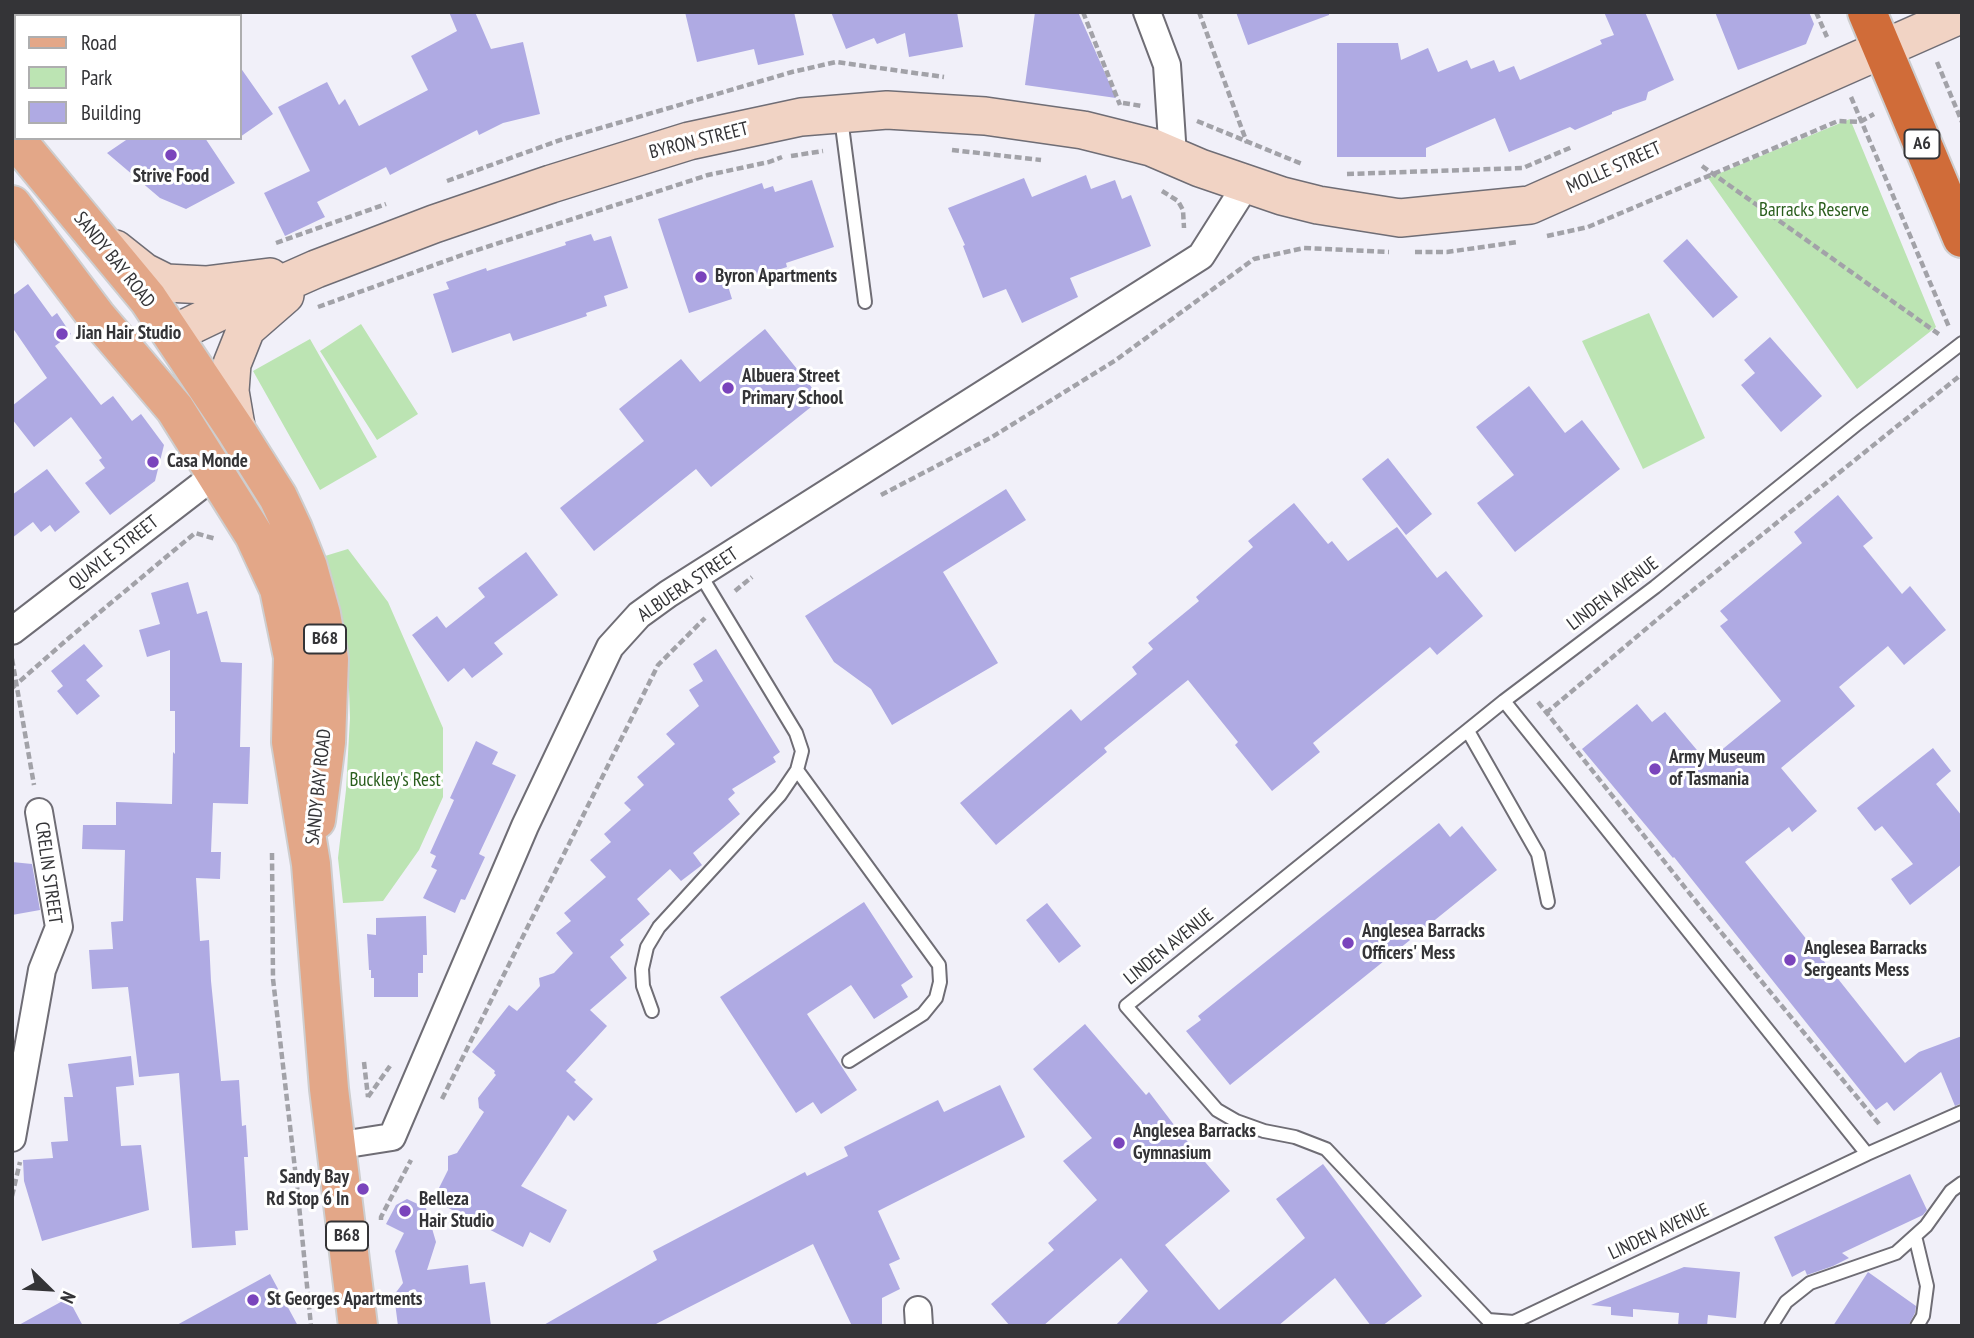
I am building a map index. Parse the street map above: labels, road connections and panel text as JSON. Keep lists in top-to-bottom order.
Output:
{
  "streets": {
    "highway": ["A6"],
    "main road": ["SANDY BAY ROAD", "B68"],
    "street": [
      "BYRON STREET",
      "MOLLE STREET",
      "QUAYLE STREET",
      "ALBUERA STREET",
      "CRELIN STREET"
    ],
    "lane": ["LINDEN AVENUE"]
  },
  "crossings": [
    ["BYRON STREET", "MOLLE STREET"],
    ["BYRON STREET", "SANDY BAY ROAD"],
    ["BYRON STREET", "ALBUERA STREET"],
    ["A6", "MOLLE STREET"],
    ["MOLLE STREET", "ALBUERA STREET"],
    ["SANDY BAY ROAD", "QUAYLE STREET"],
    ["SANDY BAY ROAD", "ALBUERA STREET"]
  ],
  "parks": ["Barracks Reserve", "Buckley's Rest"],
  "places": [
    "Strive Food",
    "Byron Apartments",
    "Jian Hair Studio",
    "Albuera Street Primary School",
    "Casa Monde",
    "Army Museum of Tasmania",
    "Anglesea Barracks Officers' Mess",
    "Anglesea Barracks Sergeants Mess",
    "Anglesea Barracks Gymnasium",
    "Sandy Bay Rd Stop 6 In",
    "Belleza Hair Studio",
    "St Georges Apartments"
  ],
  "legend": ["Road", "Park", "Building"],
  "north": "bottom right"
}
